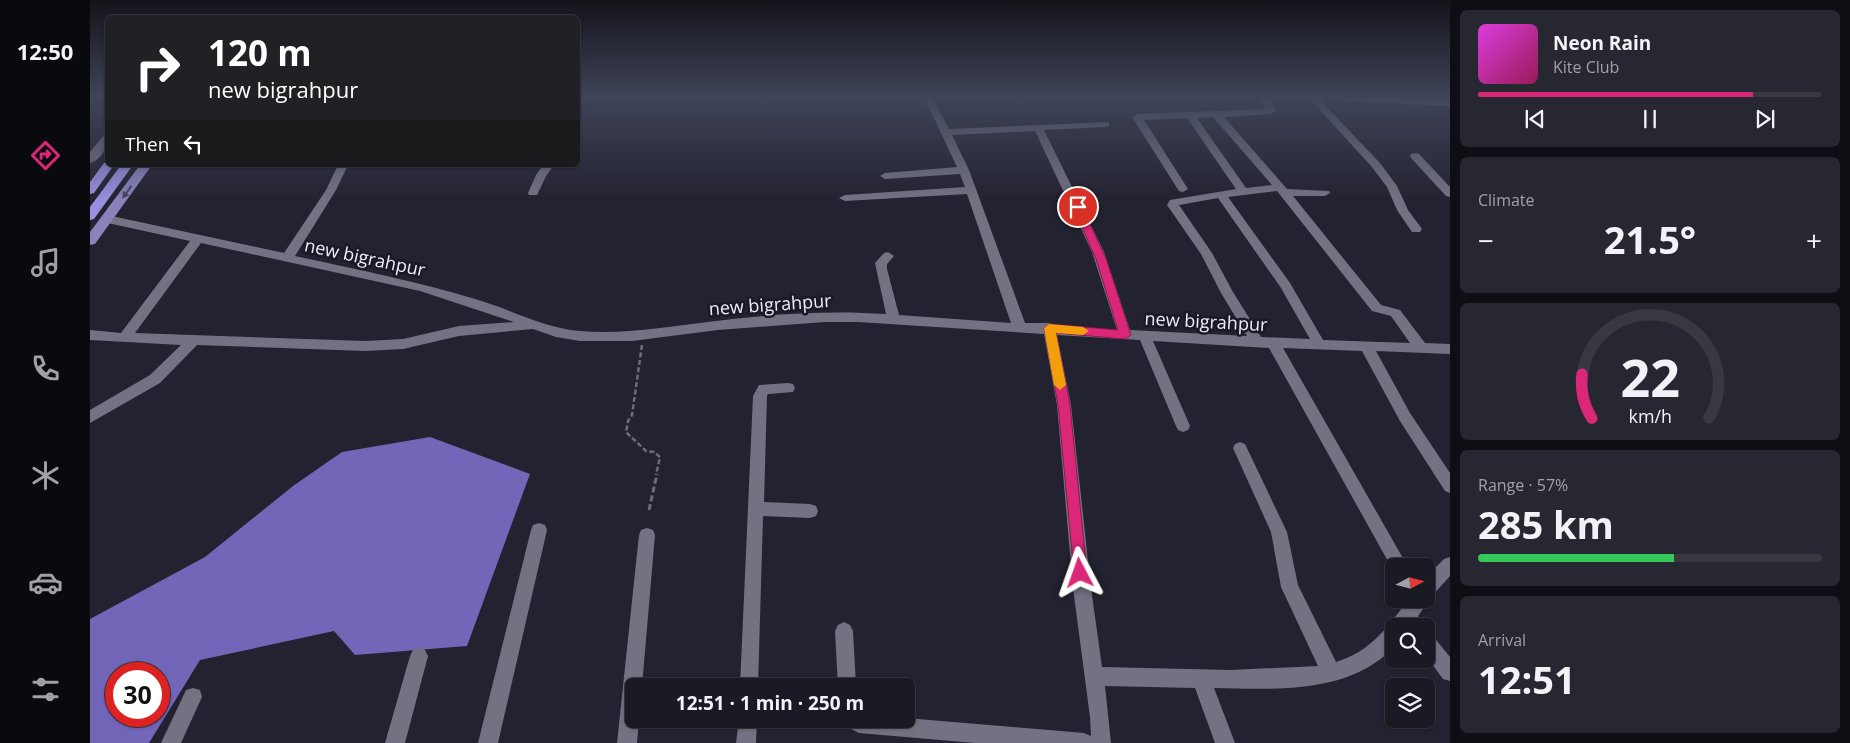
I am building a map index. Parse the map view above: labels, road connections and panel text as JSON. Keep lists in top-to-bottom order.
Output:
{
  "streets": {
    "street": ["new bigrahpur"]
  },
  "north": "right",
  "page": {
    "tabs": "12:50",
    "turn": ["120 m", "new bigrahpur"],
    "song": ["Neon Rain", "Kite Club"],
    "then": "Then",
    "tile": [
      "Climate",
      ["Range · 57%", "285 km"],
      ["Arrival", "12:51"]
    ],
    "heat": ["−", "21.5°", "+"],
    "limit": "30",
    "trip": "12:51 · 1 min · 250 m",
    "gauge": ["22", "km/h"]
  }
}
